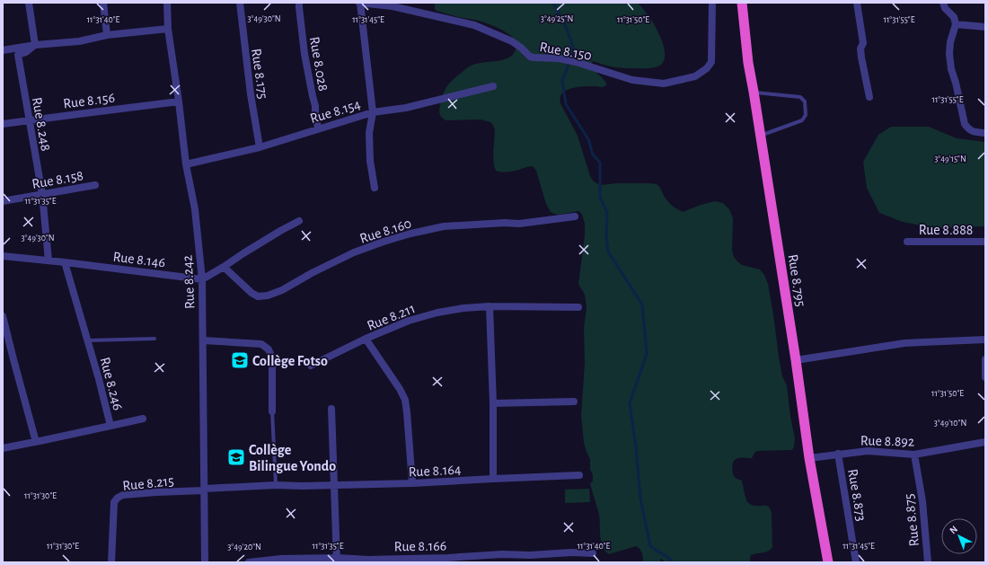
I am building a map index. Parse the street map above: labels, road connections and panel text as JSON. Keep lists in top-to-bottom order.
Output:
{
  "streets": {
    "highway": ["Rue 8.795"],
    "street": [
      "Rue 8.150",
      "Rue 8.028",
      "Rue 8.175",
      "Rue 8.156",
      "Rue 8.154",
      "Rue 8.248",
      "Rue 8.158",
      "Rue 8.888",
      "Rue 8.160",
      "Rue 8.146",
      "Rue 8.242",
      "Rue 8.211",
      "Rue 8.246",
      "Rue 8.892",
      "Rue 8.164",
      "Rue 8.215",
      "Rue 8.873",
      "Rue 8.875",
      "Rue 8.166"
    ]
  },
  "crossings": [
    ["Rue 8.028", "Rue 8.154"],
    ["Rue 8.175", "Rue 8.154"],
    ["Rue 8.156", "Rue 8.248"],
    ["Rue 8.156", "Rue 8.242"],
    ["Rue 8.154", "Rue 8.242"],
    ["Rue 8.248", "Rue 8.158"],
    ["Rue 8.248", "Rue 8.146"],
    ["Rue 8.146", "Rue 8.242"],
    ["Rue 8.146", "Rue 8.246"],
    ["Rue 8.795", "Rue 8.892"],
    ["Rue 8.242", "Rue 8.164"],
    ["Rue 8.242", "Rue 8.215"],
    ["Rue 8.211", "Rue 8.164"],
    ["Rue 8.892", "Rue 8.873"],
    ["Rue 8.892", "Rue 8.875"],
    ["Rue 8.164", "Rue 8.215"]
  ],
  "places": {
    "school or university": ["Collège Fotso", "Collège Bilingue Yondo"]
  },
  "north": "top left",
  "coordinates": [
    "3°49'25\"N",
    "3°49'30\"N",
    "11°31'40\"E",
    "11°31'45\"E",
    "11°31'50\"E",
    "11°31'55\"E",
    "3°49'15\"N",
    "11°31'35\"E",
    "3°49'10\"N",
    "11°31'30\"E",
    "3°49'20\"N"
  ]
}
